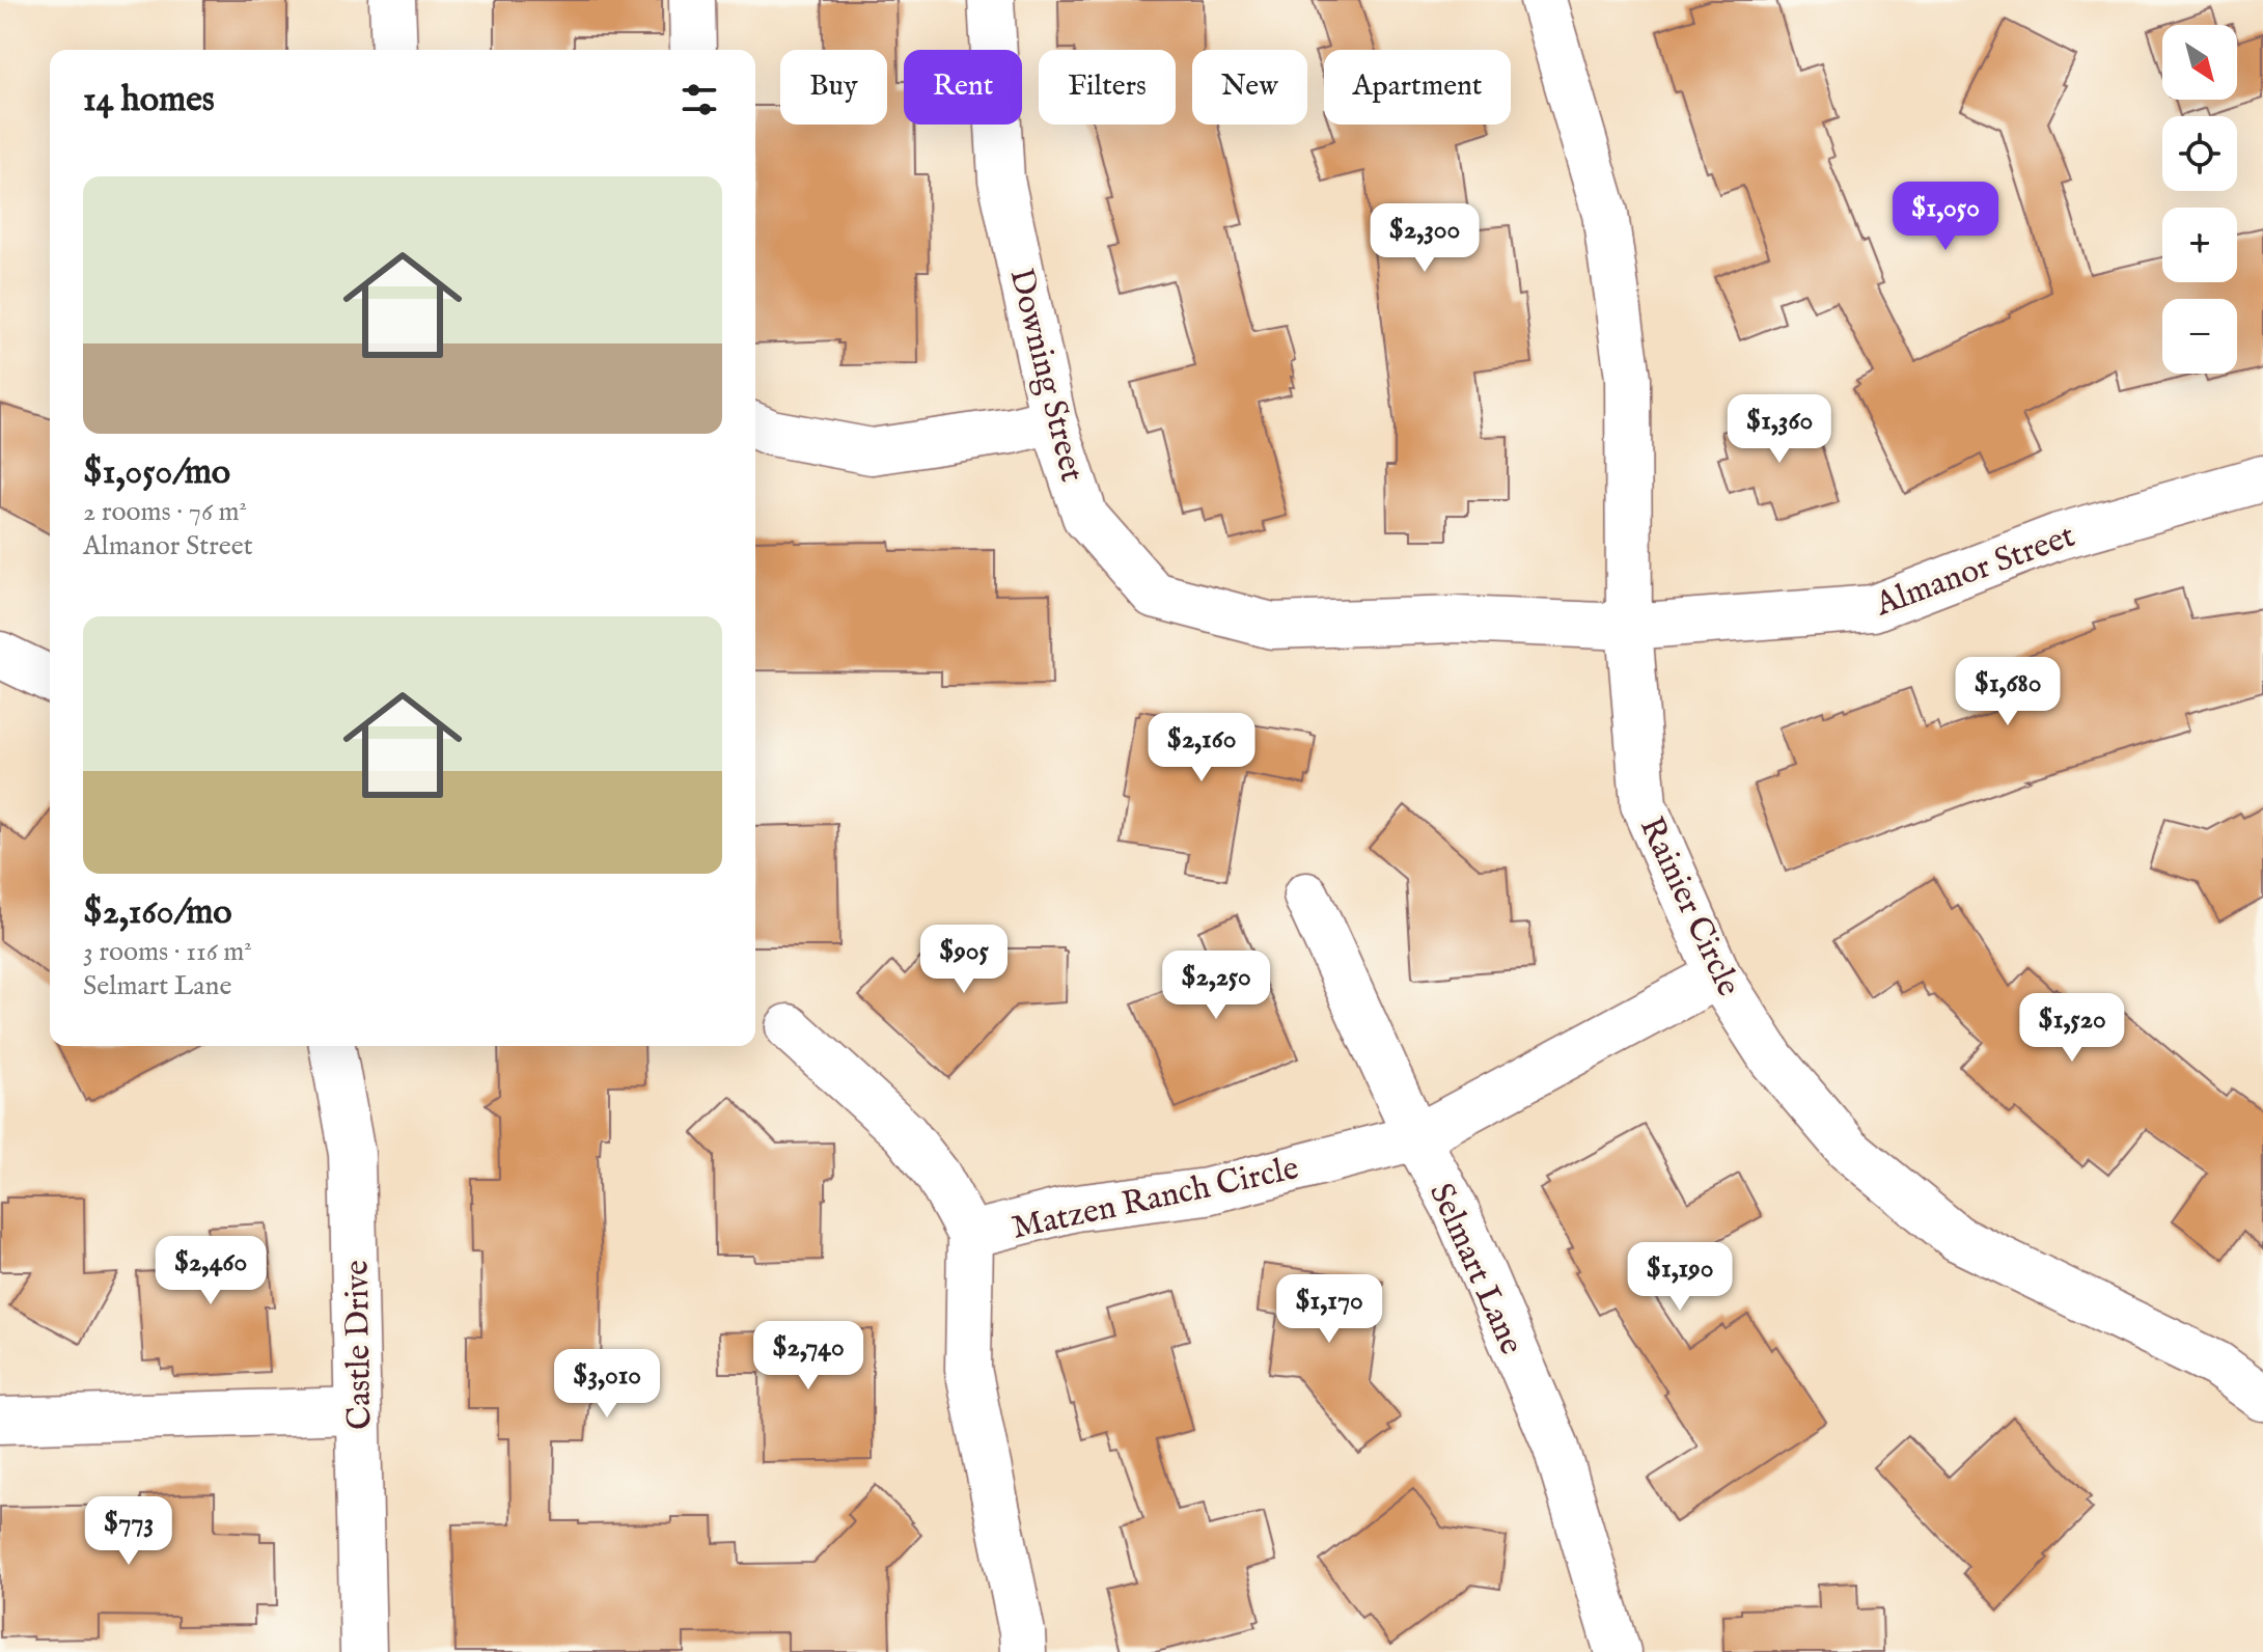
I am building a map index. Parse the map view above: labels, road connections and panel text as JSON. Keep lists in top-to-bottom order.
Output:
{
  "streets": {
    "street": [
      "Downing Street",
      "Almanor Street",
      "Rainier Circle",
      "Matzen Ranch Circle",
      "Selmart Lane",
      "Castle Drive"
    ]
  },
  "crossings": [
    ["Downing Street", "Almanor Street"],
    ["Downing Street", "Rainier Circle"],
    ["Almanor Street", "Rainier Circle"],
    ["Rainier Circle", "Matzen Ranch Circle"],
    ["Matzen Ranch Circle", "Selmart Lane"]
  ],
  "north": "bottom right",
  "page": {
    "map_buttons": ["+", "−"],
    "chip": [
      "Buy",
      "Rent",
      "Filters",
      "New",
      "Apartment"
    ],
    "heading": "14 homes",
    "list": [
      {
        "name": "$1,050/mo",
        "note": "2 rooms · 76 m² · Almanor Street"
      },
      {
        "name": "$2,160/mo",
        "note": "3 rooms · 116 m² · Selmart Lane"
      }
    ],
    "price": [
      "$1,050",
      "$2,300",
      "$1,360",
      "$1,680",
      "$2,160",
      "$905",
      "$2,250",
      "$1,520",
      "$2,460",
      "$1,190",
      "$1,170",
      "$2,740",
      "$3,010",
      "$773"
    ]
  }
}
